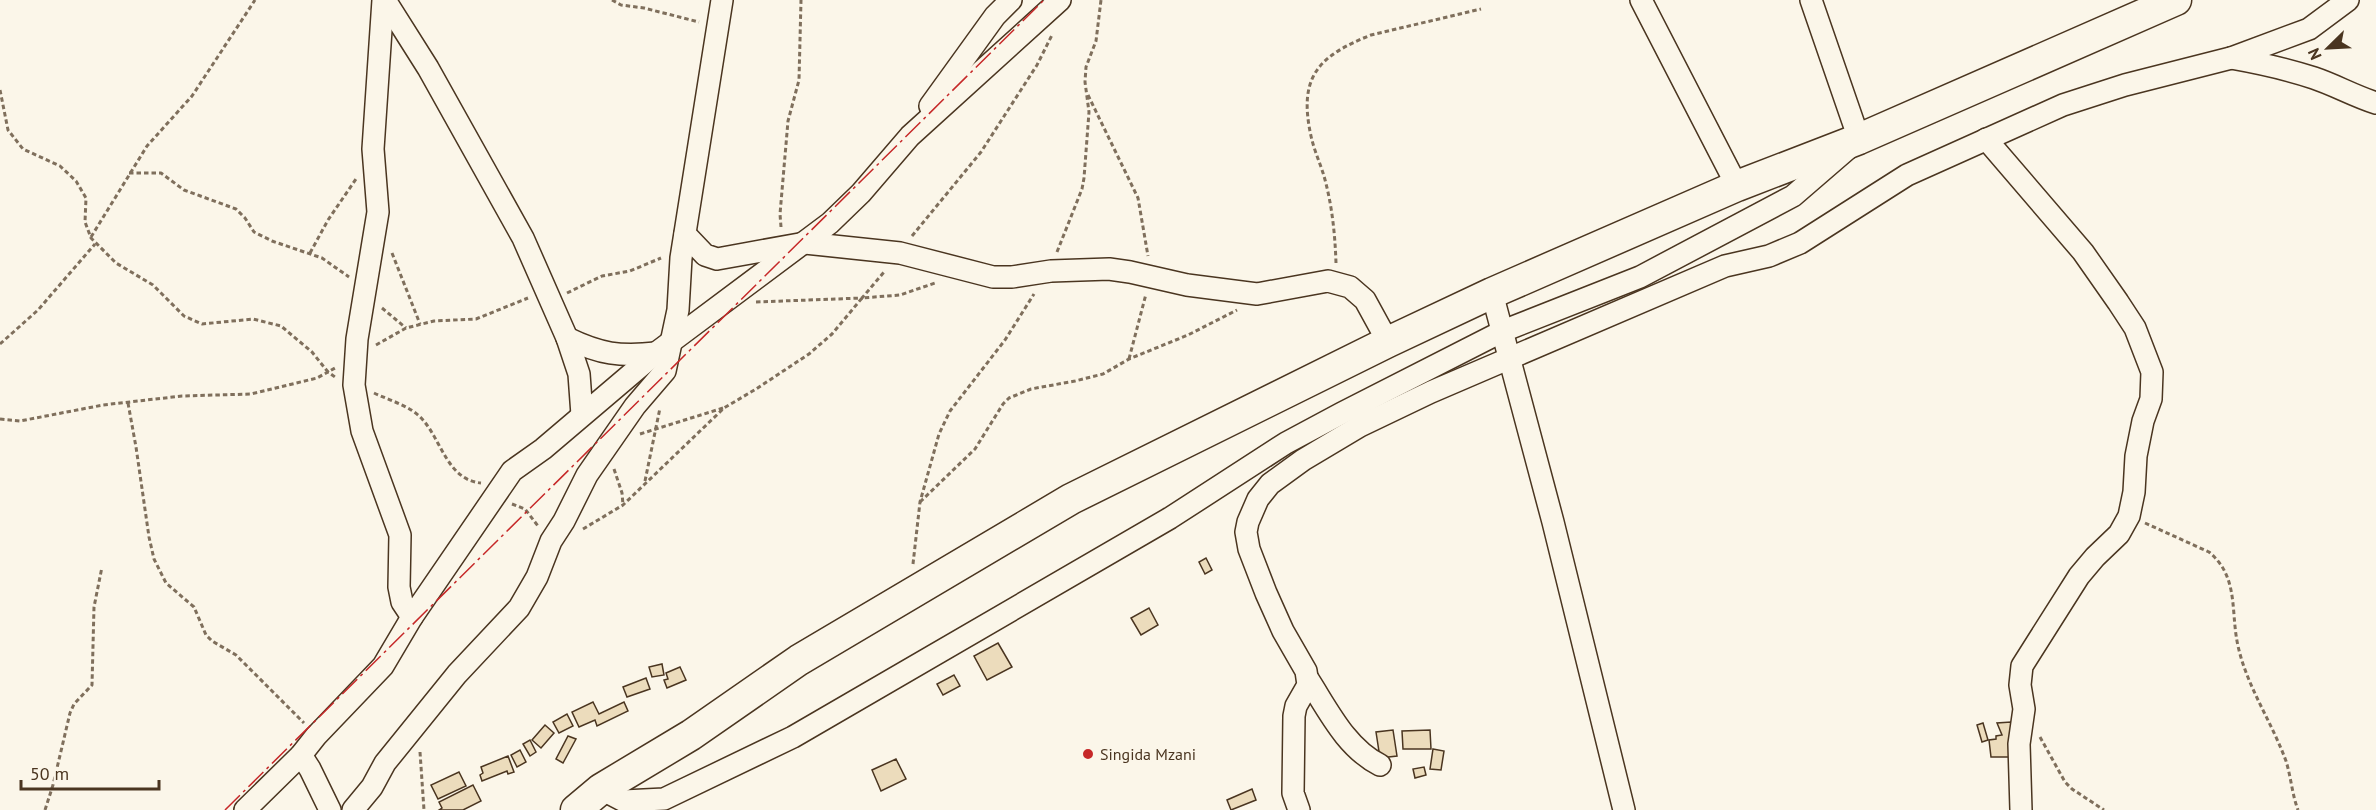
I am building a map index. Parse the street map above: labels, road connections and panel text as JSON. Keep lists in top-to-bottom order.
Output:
{
  "places": ["Singida Mzani"],
  "scale_bar": "50 m",
  "north": "bottom left"
}
